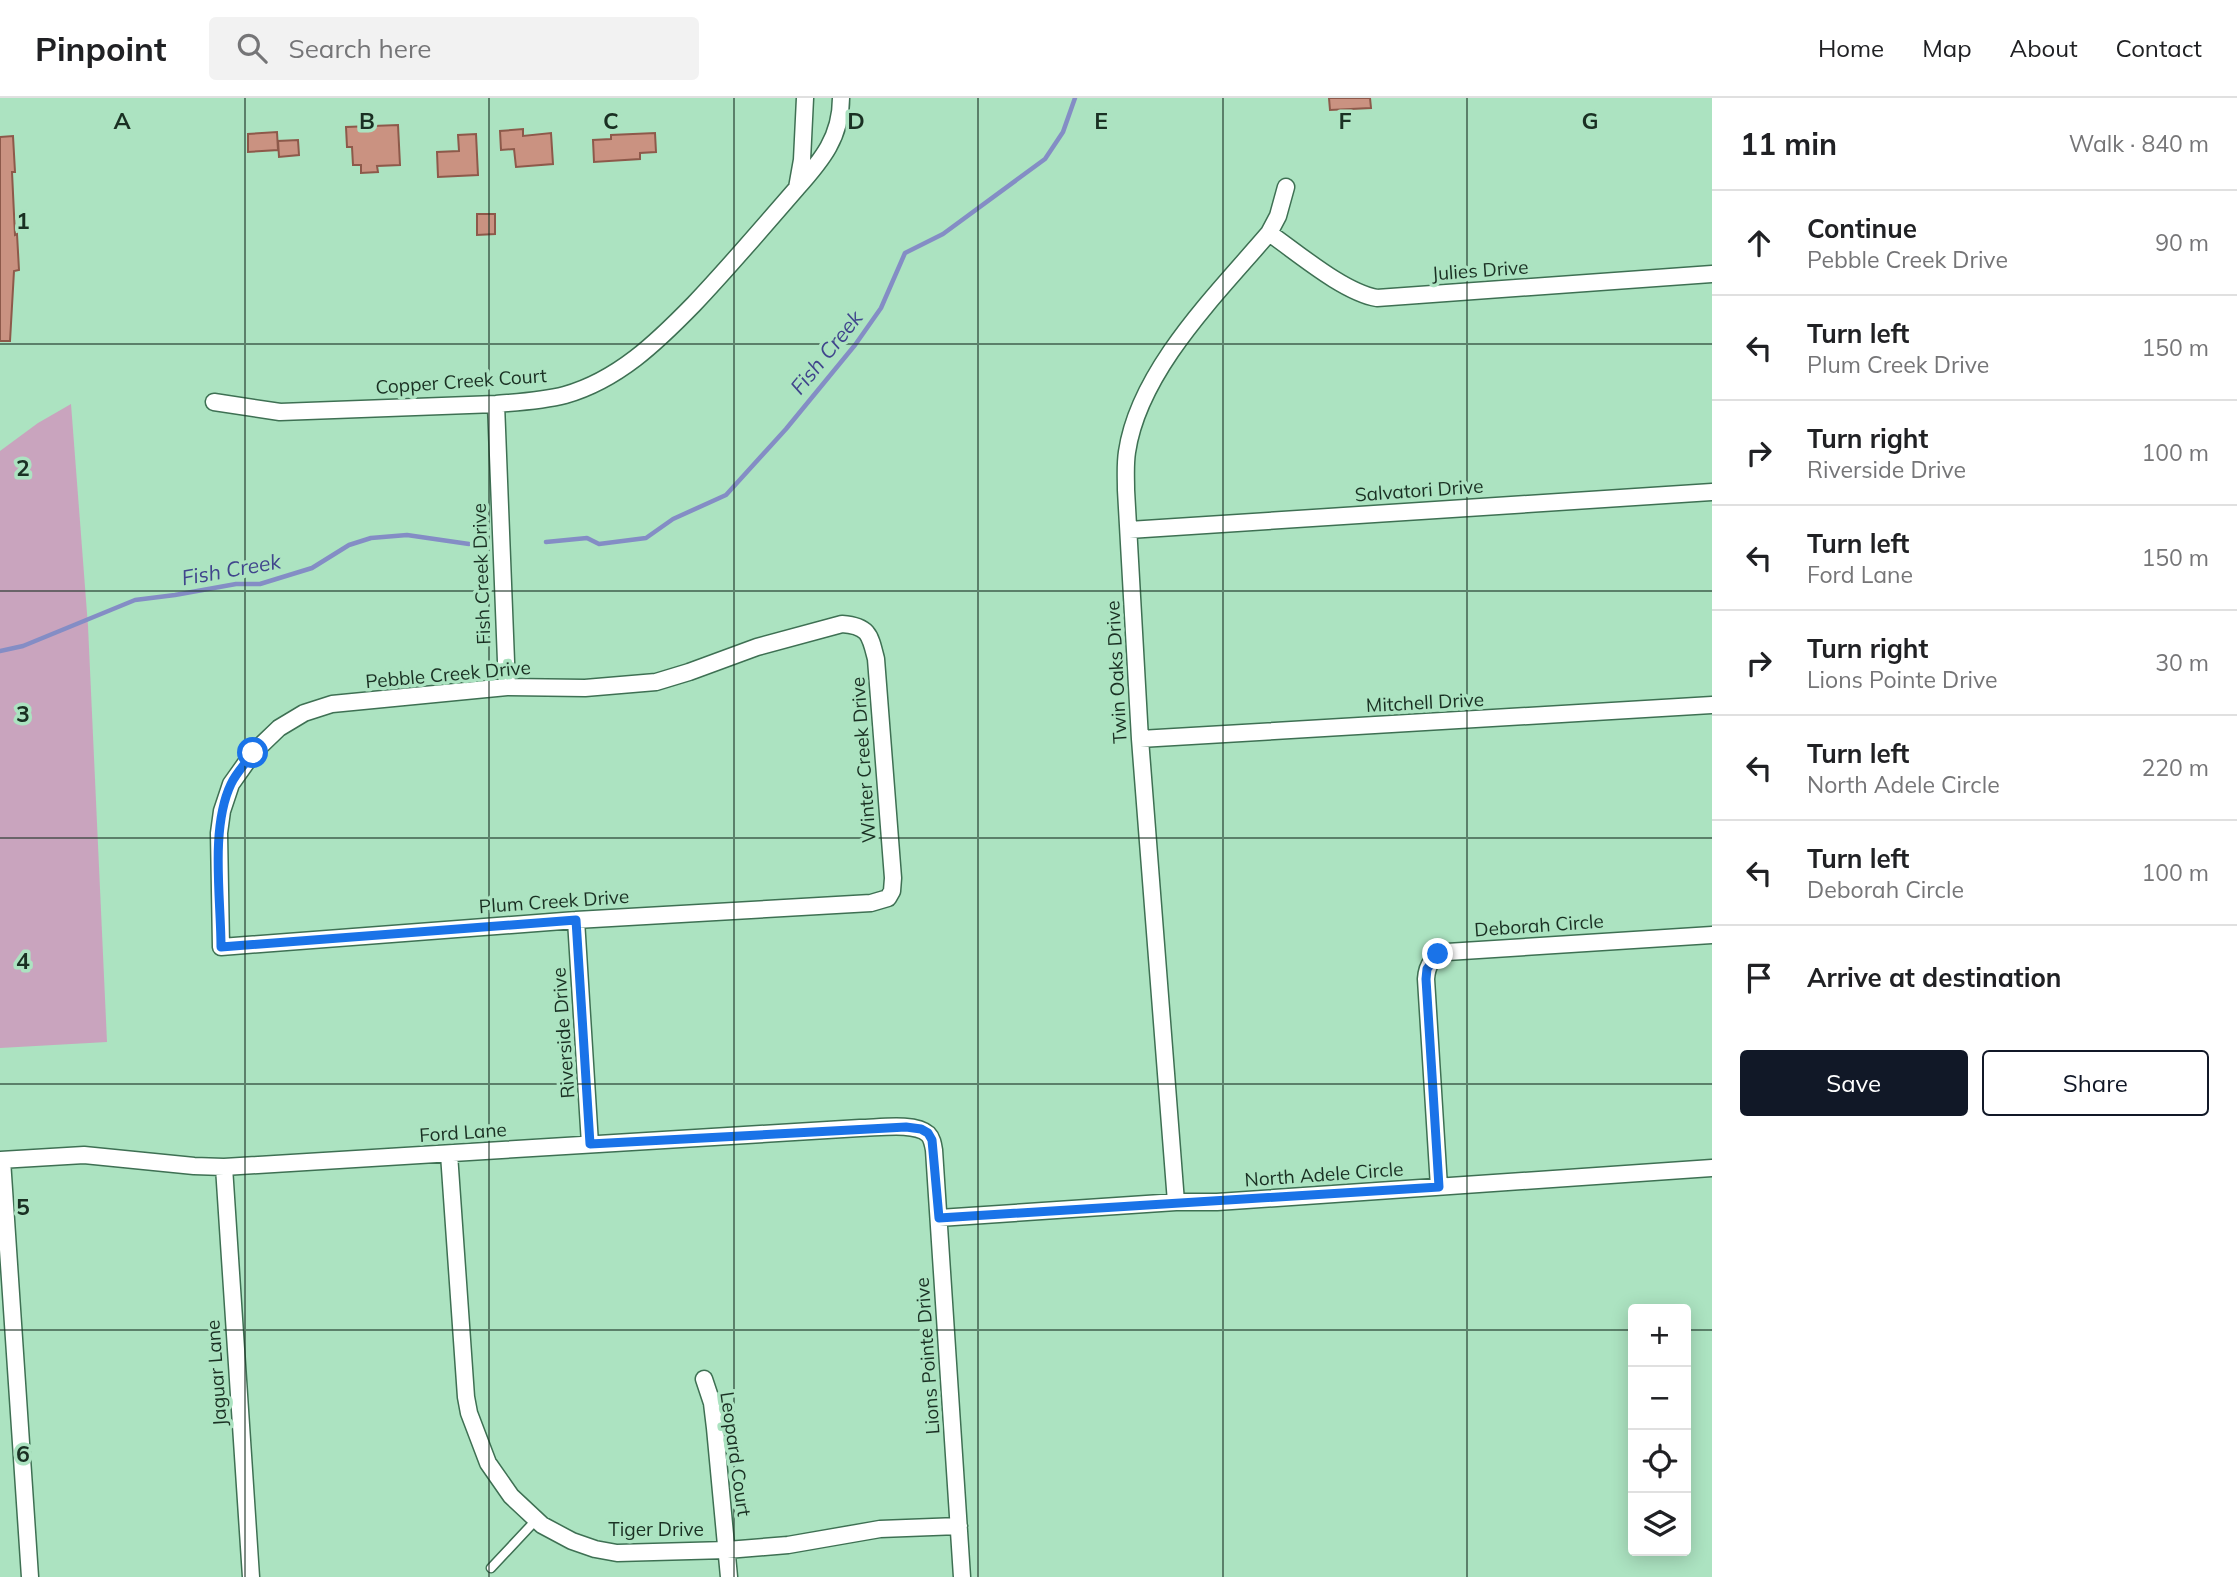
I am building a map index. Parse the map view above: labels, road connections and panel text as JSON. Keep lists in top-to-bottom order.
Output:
{
  "streets": {
    "street": [
      "Julies Drive",
      "Copper Creek Court",
      "Salvatori Drive",
      "Fish Creek Drive",
      "Twin Oaks Drive",
      "Pebble Creek Drive",
      "Mitchell Drive",
      "Winter Creek Drive",
      "Plum Creek Drive",
      "Deborah Circle",
      "Riverside Drive",
      "Ford Lane",
      "North Adele Circle",
      "Lions Pointe Drive",
      "Jaguar Lane",
      "Leopard Court",
      "Tiger Drive"
    ]
  },
  "crossings": [
    ["Julies Drive", "Twin Oaks Drive"],
    ["Copper Creek Court", "Fish Creek Drive"],
    ["Salvatori Drive", "Twin Oaks Drive"],
    ["Fish Creek Drive", "Pebble Creek Drive"],
    ["Twin Oaks Drive", "Mitchell Drive"],
    ["Twin Oaks Drive", "North Adele Circle"],
    ["Pebble Creek Drive", "Winter Creek Drive"],
    ["Pebble Creek Drive", "Plum Creek Drive"],
    ["Winter Creek Drive", "Plum Creek Drive"],
    ["Plum Creek Drive", "Riverside Drive"],
    ["Deborah Circle", "North Adele Circle"],
    ["Riverside Drive", "Ford Lane"],
    ["Ford Lane", "Lions Pointe Drive"],
    ["Ford Lane", "Jaguar Lane"],
    ["Ford Lane", "Tiger Drive"],
    ["North Adele Circle", "Lions Pointe Drive"],
    ["Lions Pointe Drive", "Tiger Drive"],
    ["Leopard Court", "Tiger Drive"]
  ],
  "water": ["Fish Creek"],
  "page": {
    "header": "Pinpoint",
    "search": "Search here",
    "nav": [
      "Home",
      "Map",
      "About",
      "Contact"
    ],
    "heading": ["11 min", "Walk · 840 m"],
    "list": [
      ["Continue", "Pebble Creek Drive", "90 m"],
      ["Turn left", "Plum Creek Drive", "150 m"],
      ["Turn right", "Riverside Drive", "100 m"],
      ["Turn left", "Ford Lane", "150 m"],
      ["Turn right", "Lions Pointe Drive", "30 m"],
      ["Turn left", "North Adele Circle", "220 m"],
      ["Turn left", "Deborah Circle", "100 m"],
      "Arrive at destination"
    ],
    "buttons": ["Save", "Share"],
    "map_buttons": ["+", "−"]
  },
  "grid": {
    "columns": [
      "A",
      "B",
      "C",
      "D",
      "E",
      "F",
      "G"
    ],
    "rows": [
      "1",
      "2",
      "3",
      "4",
      "5",
      "6"
    ]
  }
}
